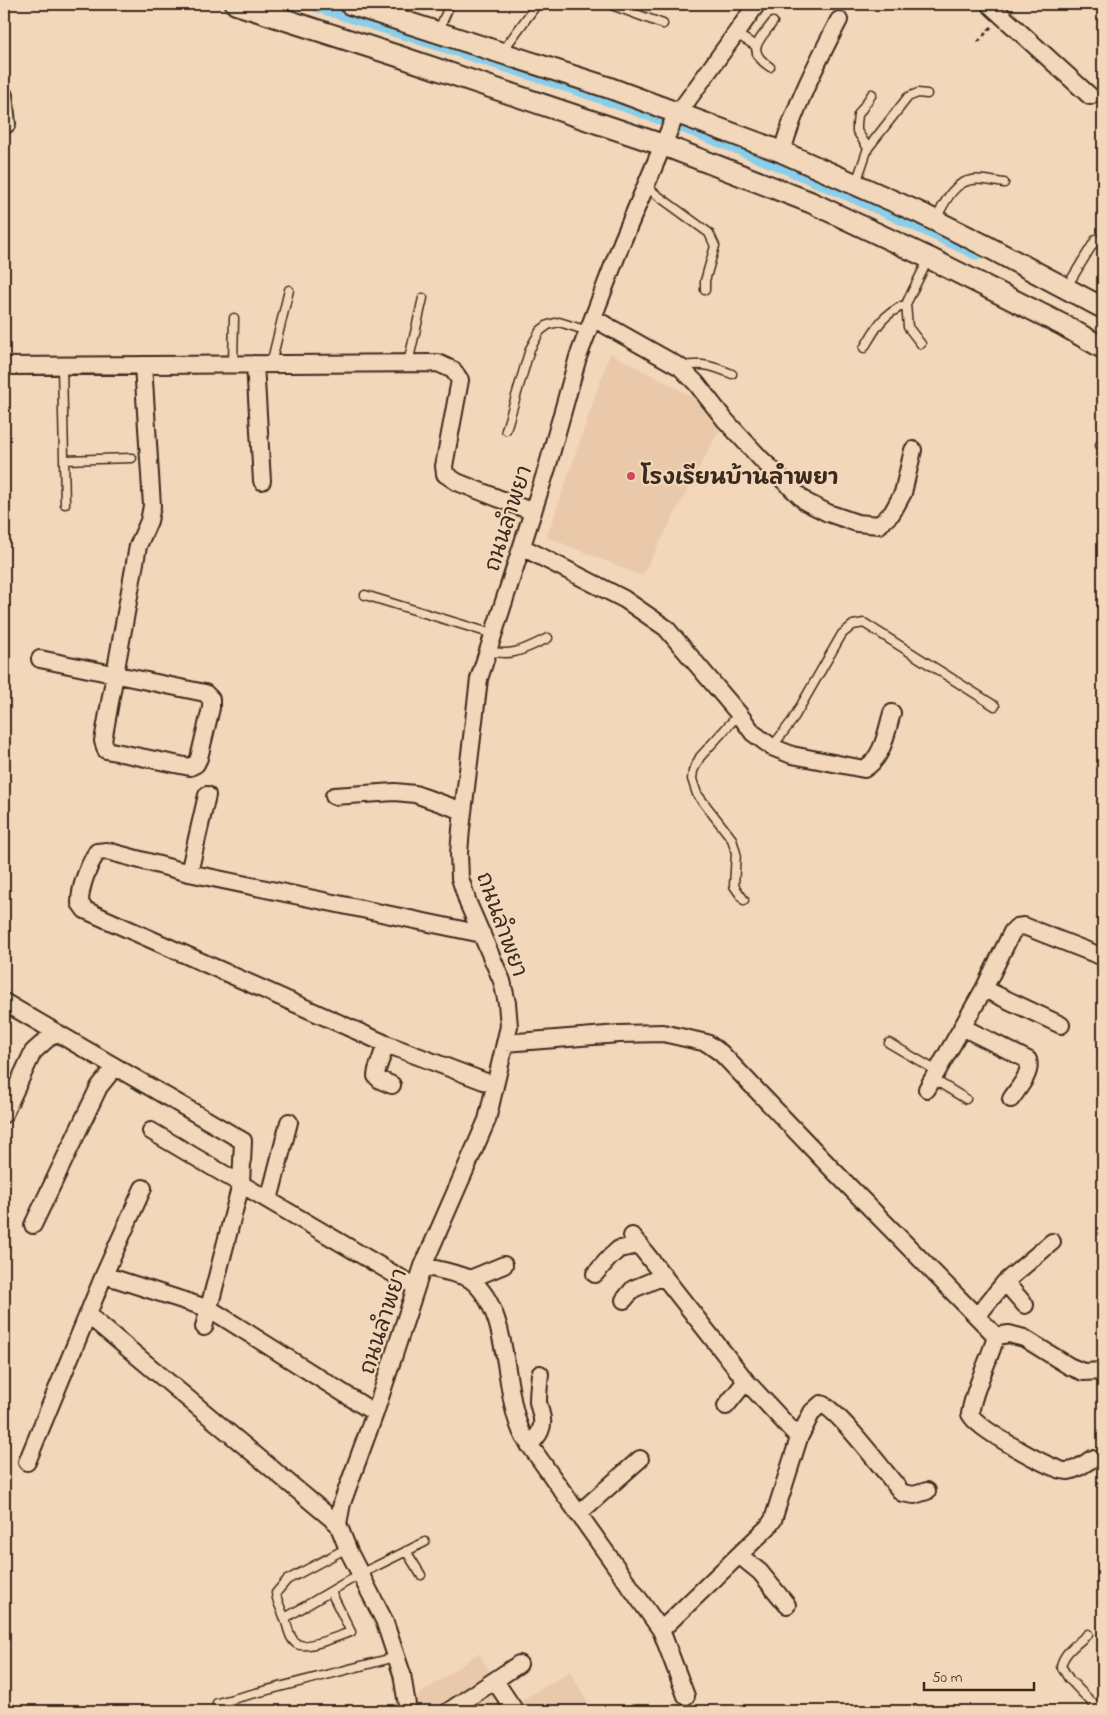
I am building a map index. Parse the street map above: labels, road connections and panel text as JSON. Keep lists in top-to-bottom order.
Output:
{
  "streets": {
    "street": ["ถนนลำพยา"]
  },
  "places": ["โรงเรียนบ้านลำพยา"],
  "scale_bar": "50 m"
}
